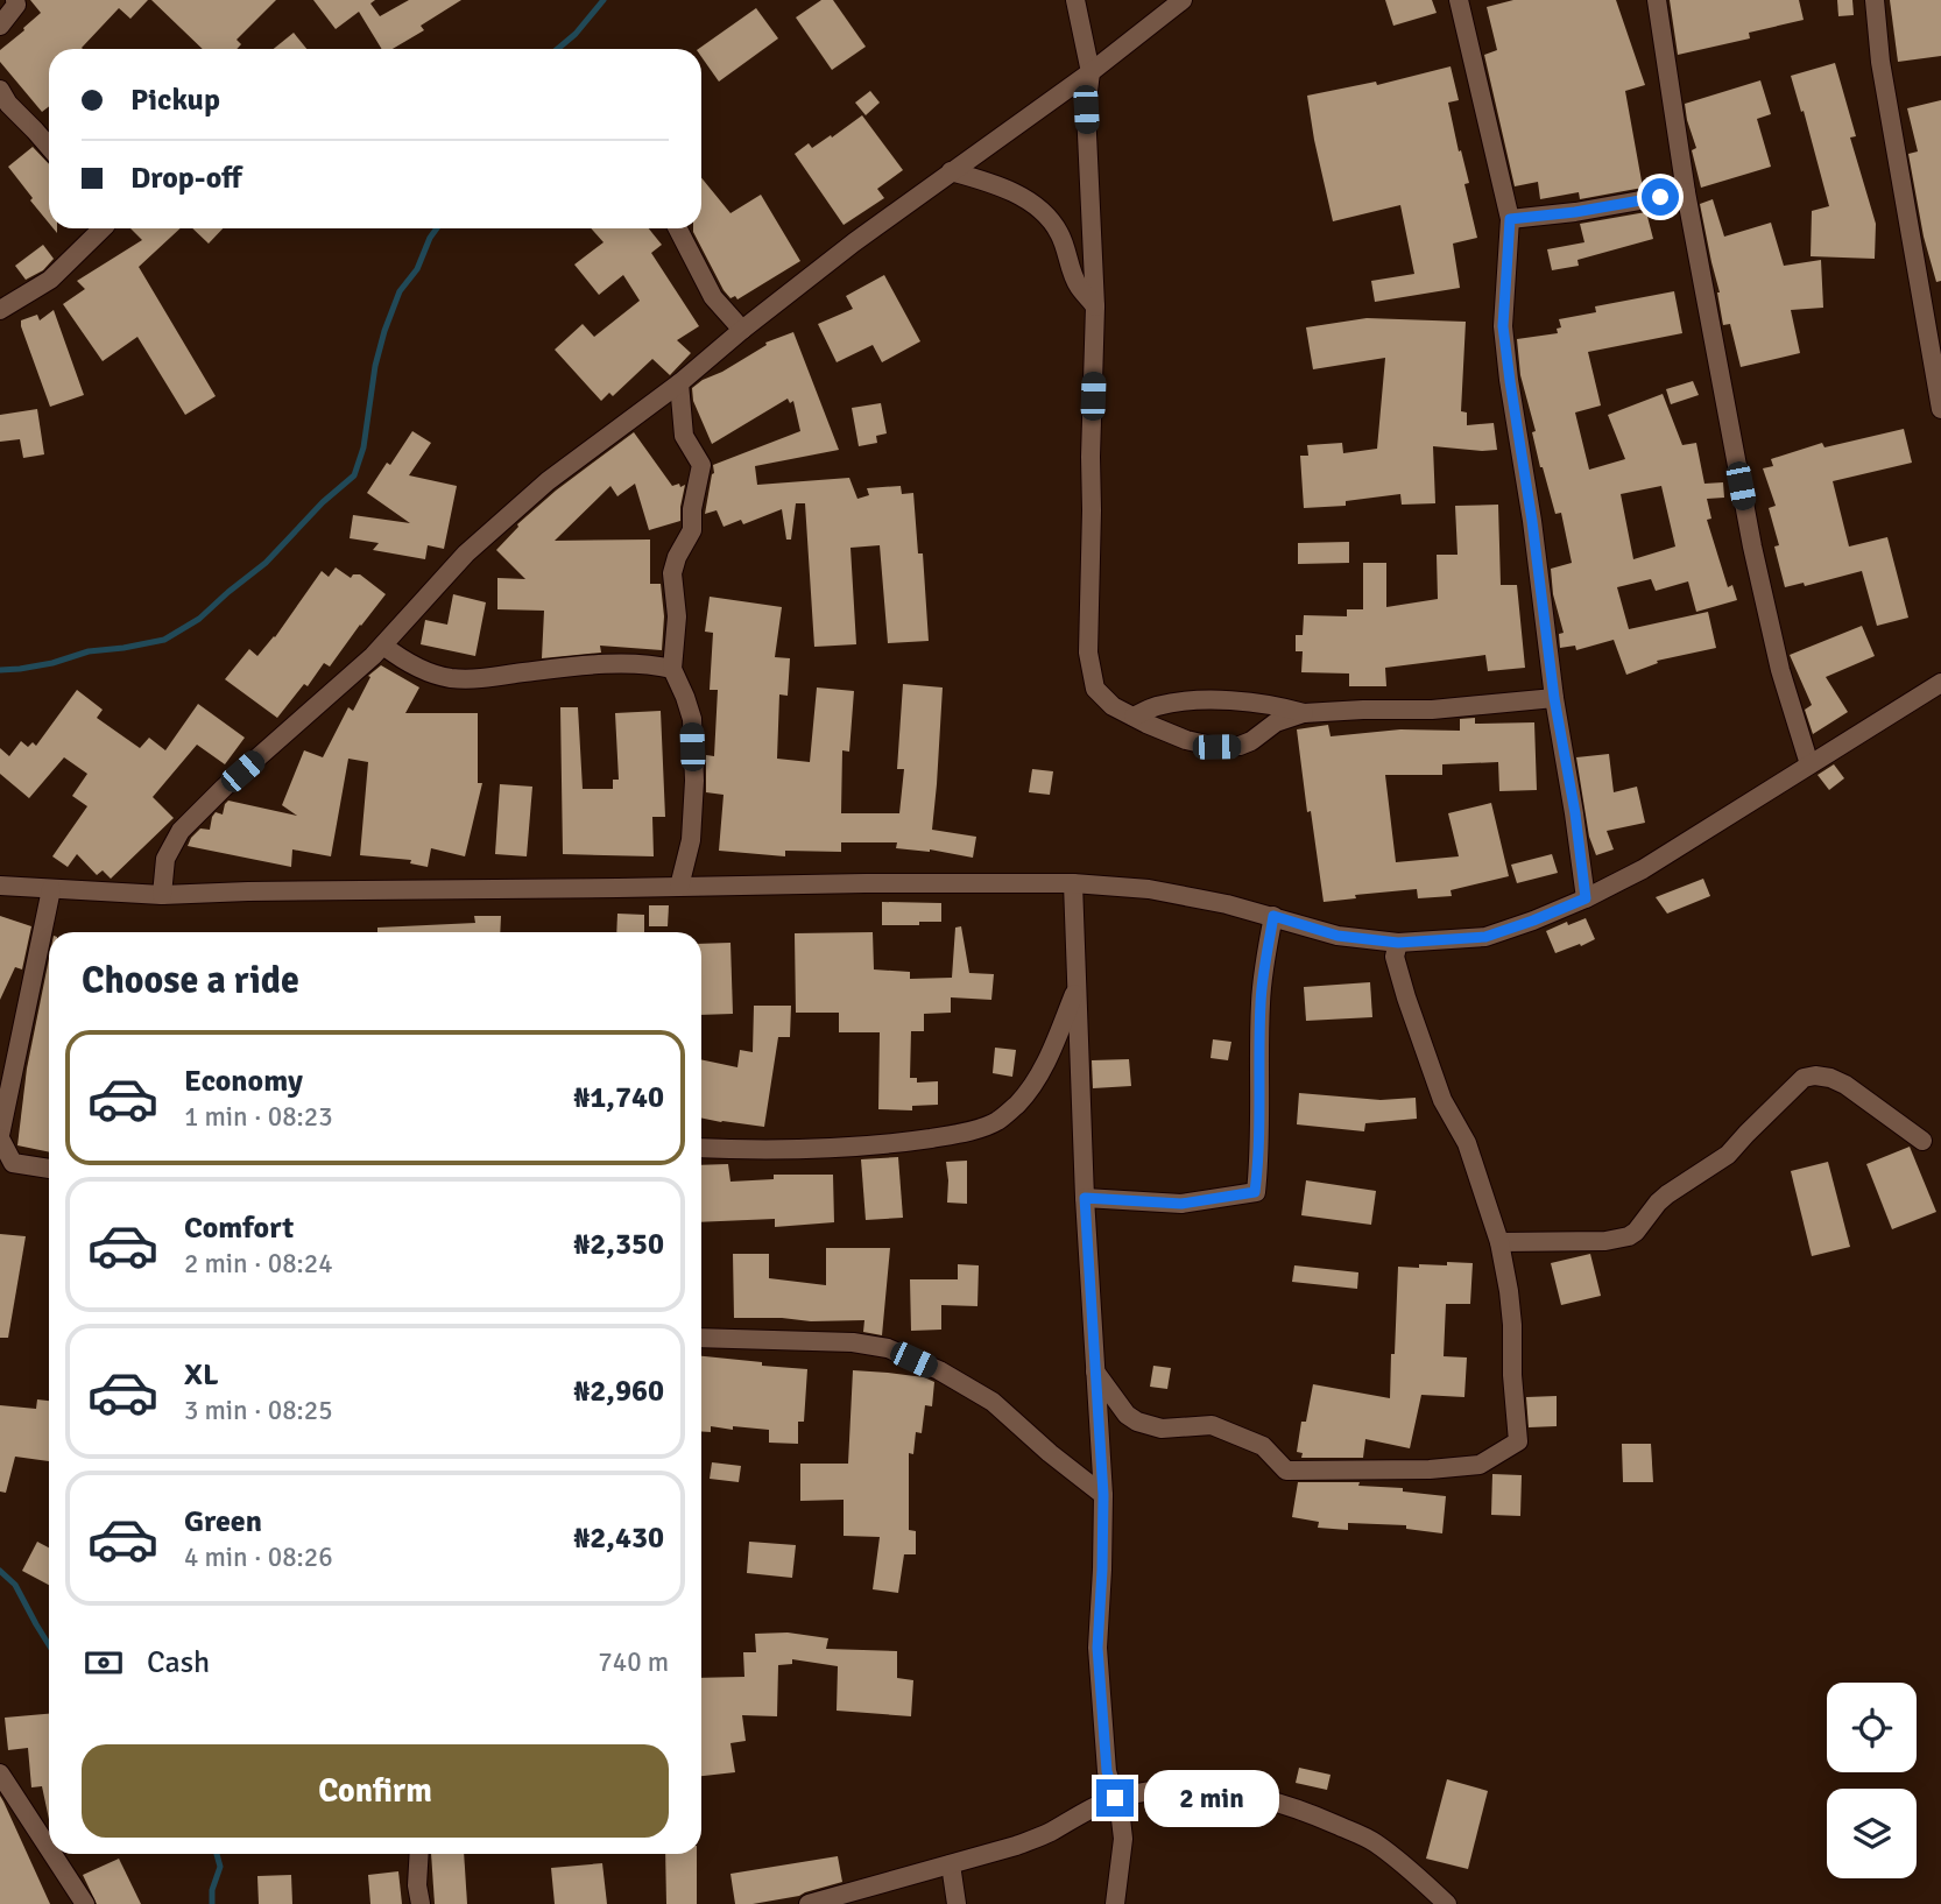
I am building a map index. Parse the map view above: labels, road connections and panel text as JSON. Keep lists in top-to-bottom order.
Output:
{
  "page": {
    "banner": ["Pickup", "Drop-off"],
    "heading": "Choose a ride",
    "list": [
      {
        "name": "Economy",
        "note": "1 min · 08:23",
        "value": "₦1,740"
      },
      {
        "name": "Comfort",
        "note": "2 min · 08:24",
        "value": "₦2,350"
      },
      {
        "name": "XL",
        "note": "3 min · 08:25",
        "value": "₦2,960"
      },
      {
        "name": "Green",
        "note": "4 min · 08:26",
        "value": "₦2,430"
      }
    ],
    "pay": ["Cash", "740 m"],
    "buttons": "Confirm",
    "bubble": "2 min"
  }
}
